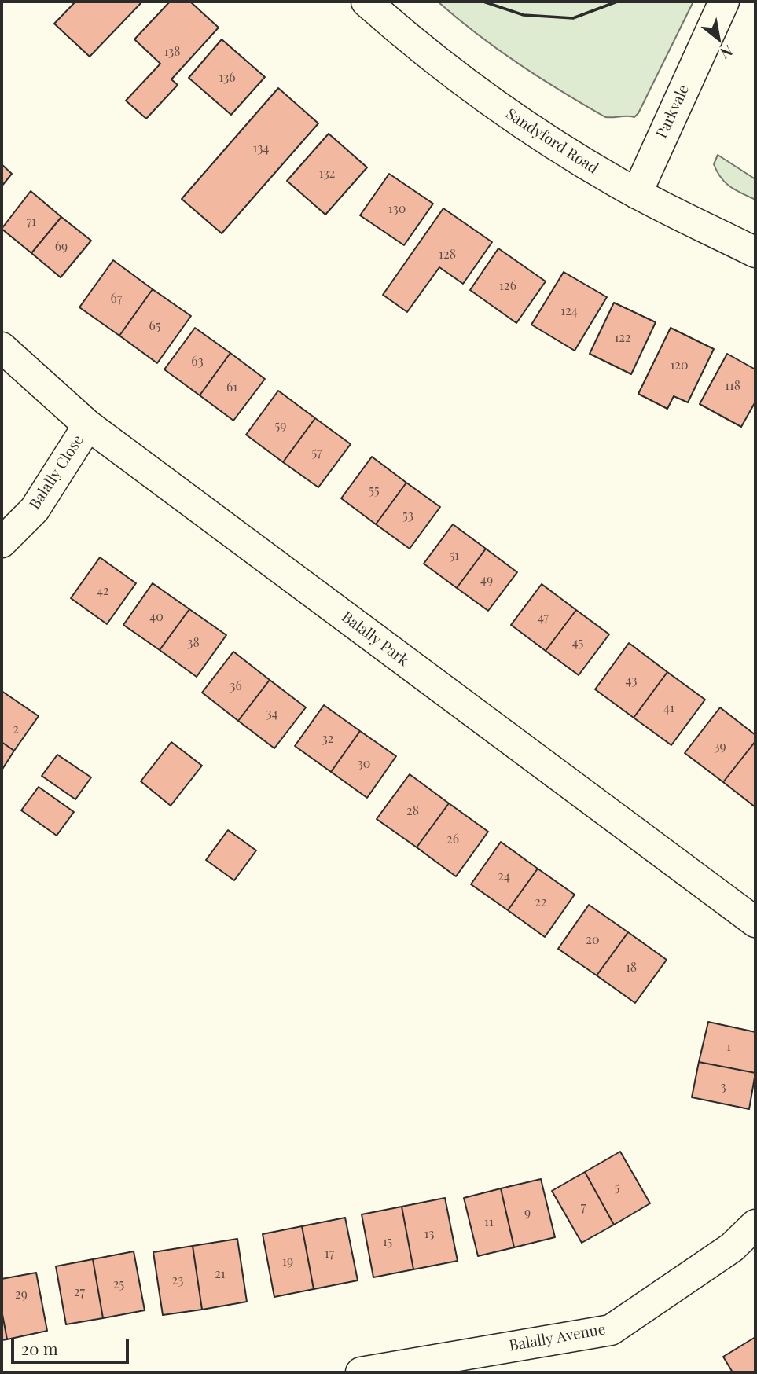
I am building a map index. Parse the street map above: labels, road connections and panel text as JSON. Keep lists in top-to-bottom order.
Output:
{
  "streets": {
    "street": [
      "Parkvale",
      "Sandyford Road",
      "Balally Close",
      "Balally Park",
      "Balally Avenue"
    ]
  },
  "crossings": [
    ["Parkvale", "Sandyford Road"],
    ["Balally Close", "Balally Park"]
  ],
  "house_numbers": [
    "138",
    "136",
    "134",
    "132",
    "130",
    "71",
    "69",
    "128",
    "126",
    "67",
    "124",
    "65",
    "122",
    "63",
    "120",
    "118",
    "61",
    "59",
    "57",
    "55",
    "53",
    "51",
    "49",
    "42",
    "40",
    "47",
    "38",
    "45",
    "43",
    "36",
    "41",
    "34",
    "2",
    "32",
    "39",
    "30",
    "28",
    "26",
    "24",
    "22",
    "20",
    "18",
    "1",
    "3",
    "5",
    "7",
    "9",
    "11",
    "13",
    "15",
    "17",
    "19",
    "21",
    "23",
    "25",
    "27",
    "29"
  ],
  "scale_bar": "20 m",
  "north": "bottom right"
}
